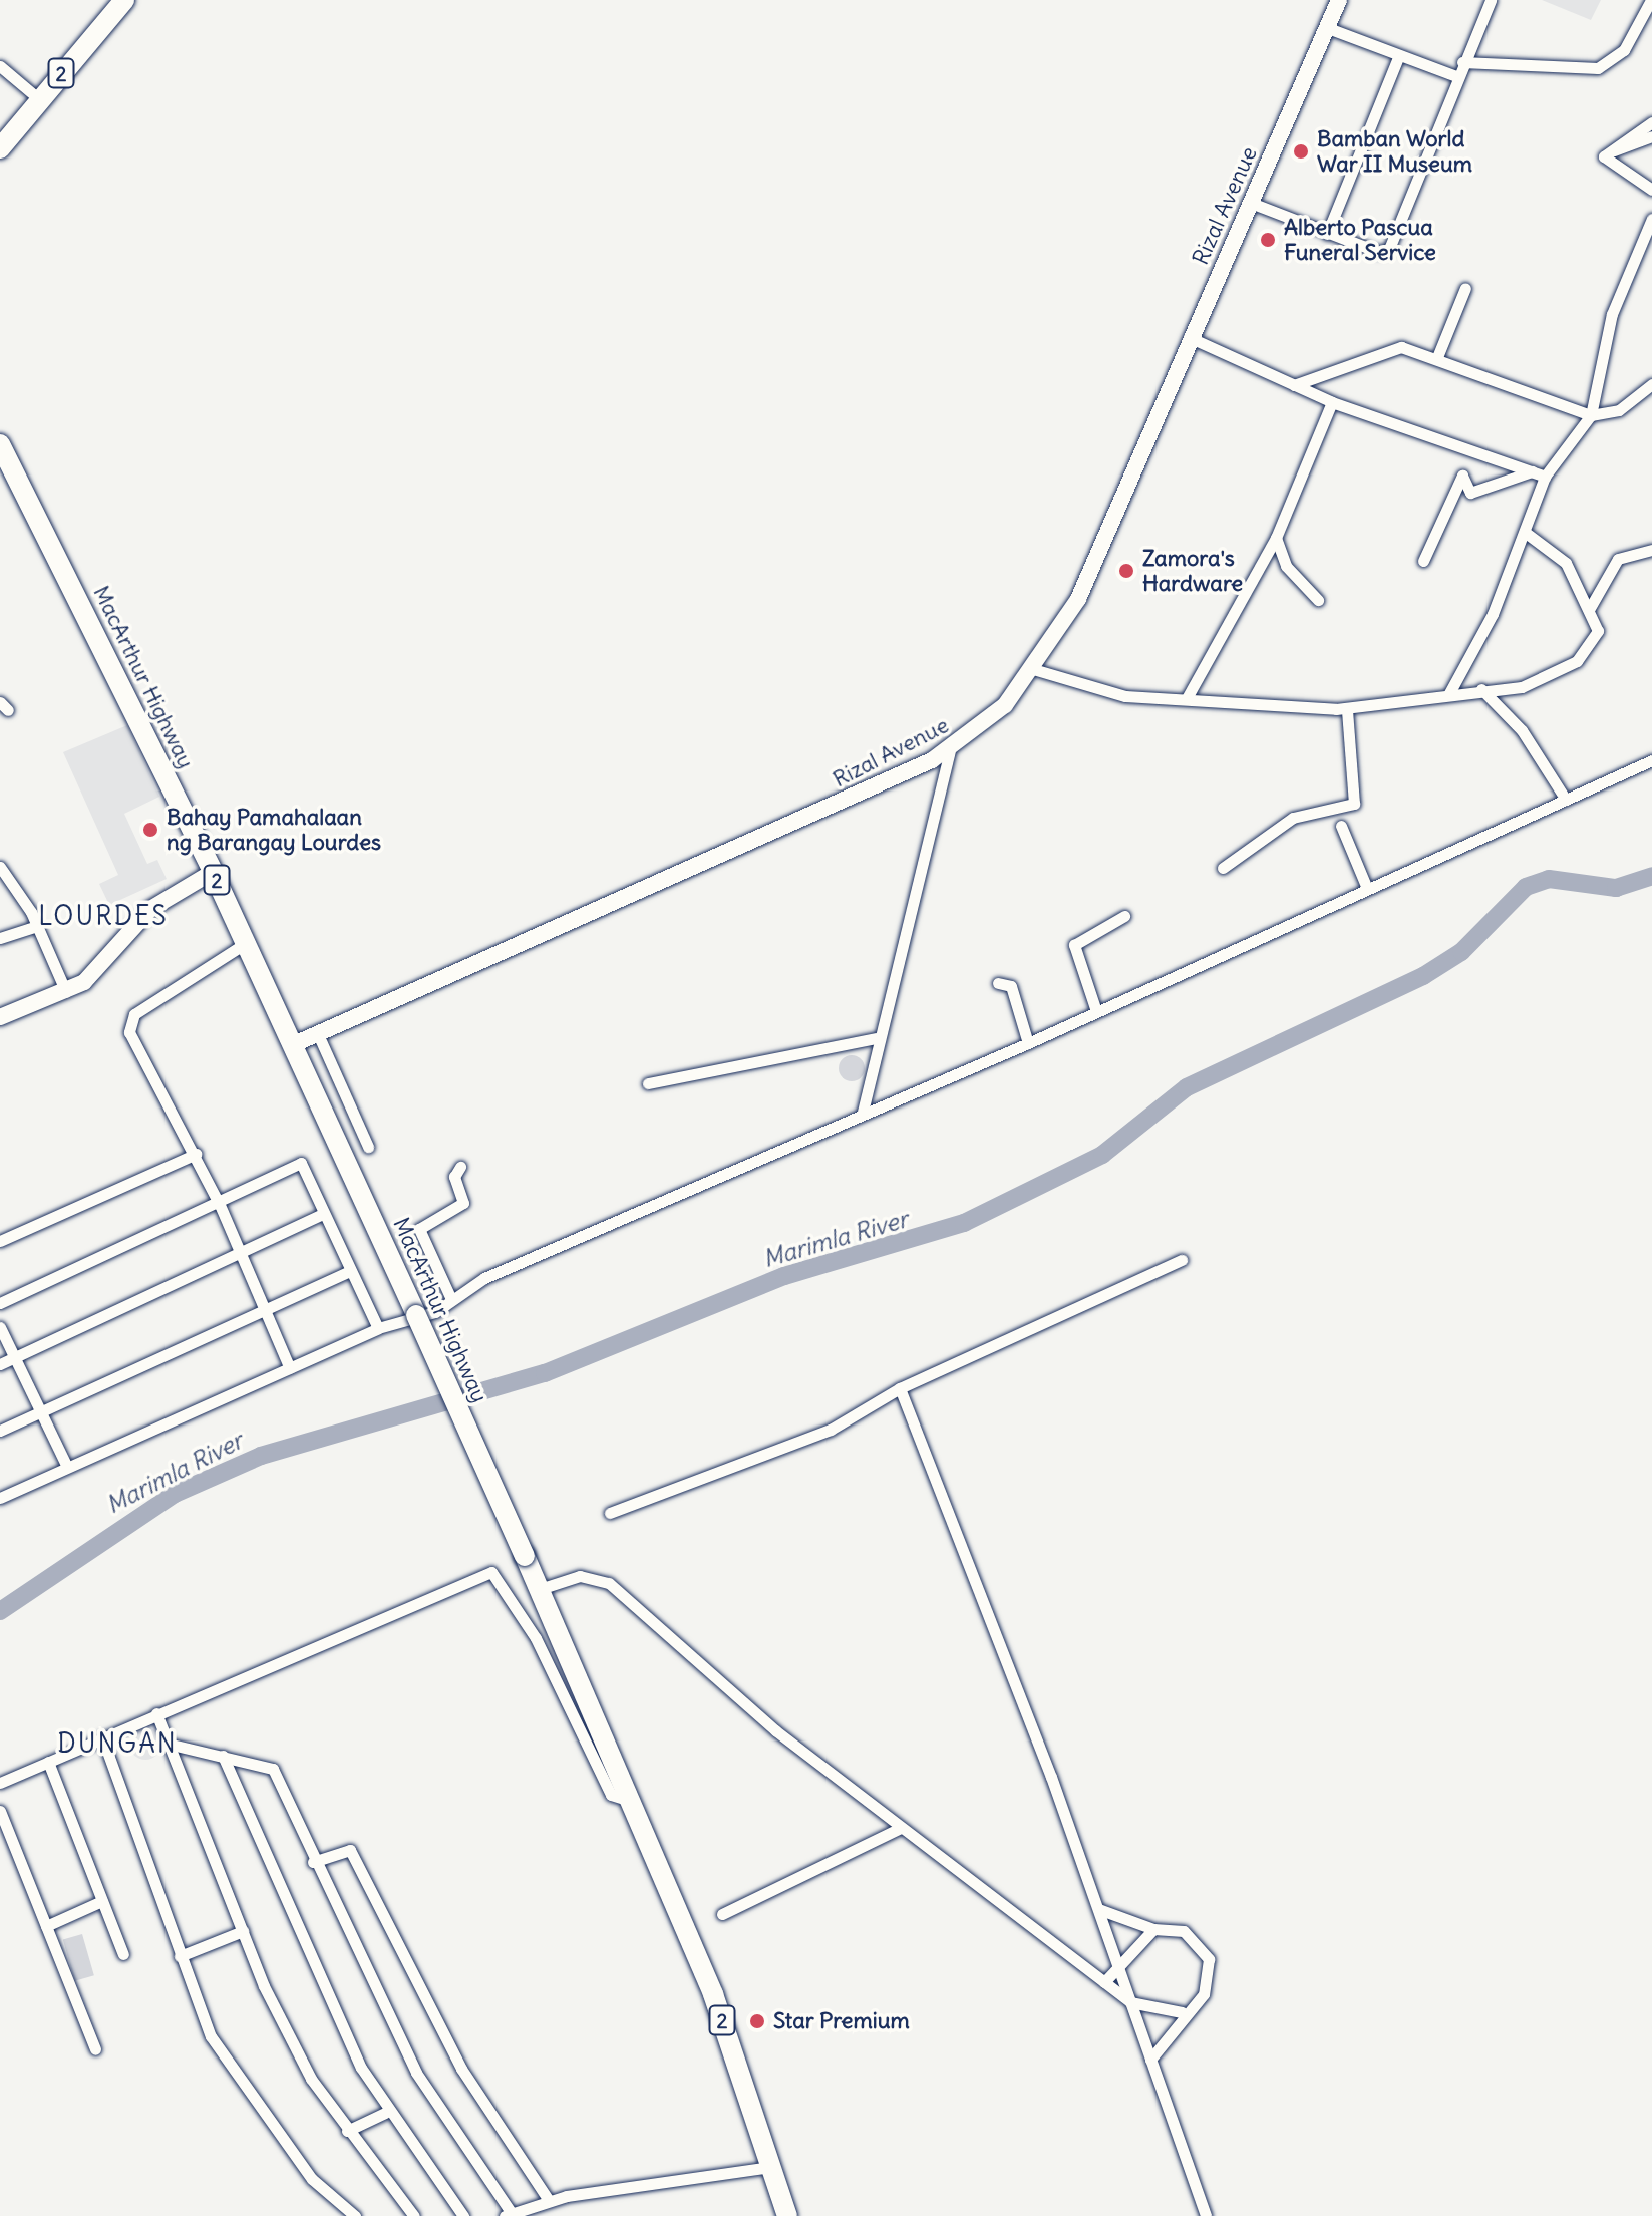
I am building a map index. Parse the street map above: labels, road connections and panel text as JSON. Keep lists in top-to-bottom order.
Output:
{
  "streets": {
    "highway": ["2", "MacArthur Highway"],
    "street": ["Rizal Avenue"]
  },
  "crossings": [
    ["Rizal Avenue", "MacArthur Highway"]
  ],
  "districts": ["LOURDES", "DUNGAN"],
  "water": ["Marimla River"],
  "places": [
    "Bamban World War II Museum",
    "Alberto Pascua Funeral Service",
    "Zamora's Hardware",
    "Bahay Pamahalaan ng Barangay Lourdes",
    "Star Premium"
  ]
}
